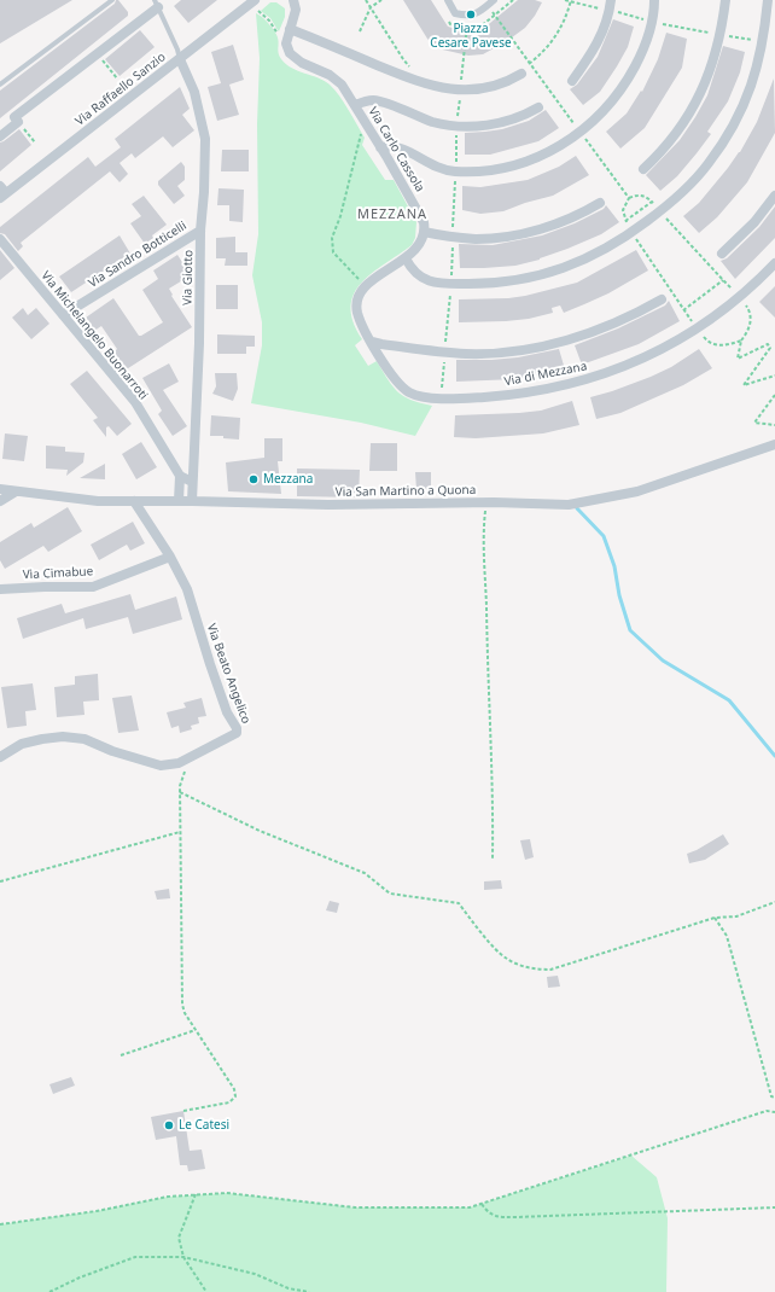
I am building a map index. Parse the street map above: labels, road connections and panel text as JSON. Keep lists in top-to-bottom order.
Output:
{
  "streets": {
    "street": [
      "Via Raffaello Sanzio",
      "Via Carlo Cassola",
      "Via Sandro Botticelli",
      "Via Giotto",
      "Via Michelangelo Buonarroti",
      "Via di Mezzana",
      "Via San Martino a Quona",
      "Via Cimabue",
      "Via Beato Angelico"
    ]
  },
  "crossings": [
    ["Via Raffaello Sanzio", "Via Giotto"],
    ["Via Sandro Botticelli", "Via Giotto"],
    ["Via Sandro Botticelli", "Via Michelangelo Buonarroti"],
    ["Via Giotto", "Via Michelangelo Buonarroti"],
    ["Via Giotto", "Via San Martino a Quona"],
    ["Via San Martino a Quona", "Via Beato Angelico"],
    ["Via Cimabue", "Via Beato Angelico"]
  ],
  "districts": ["MEZZANA"],
  "places": ["Piazza Cesare Pavese", "Mezzana", "Le Catesi"]
}
